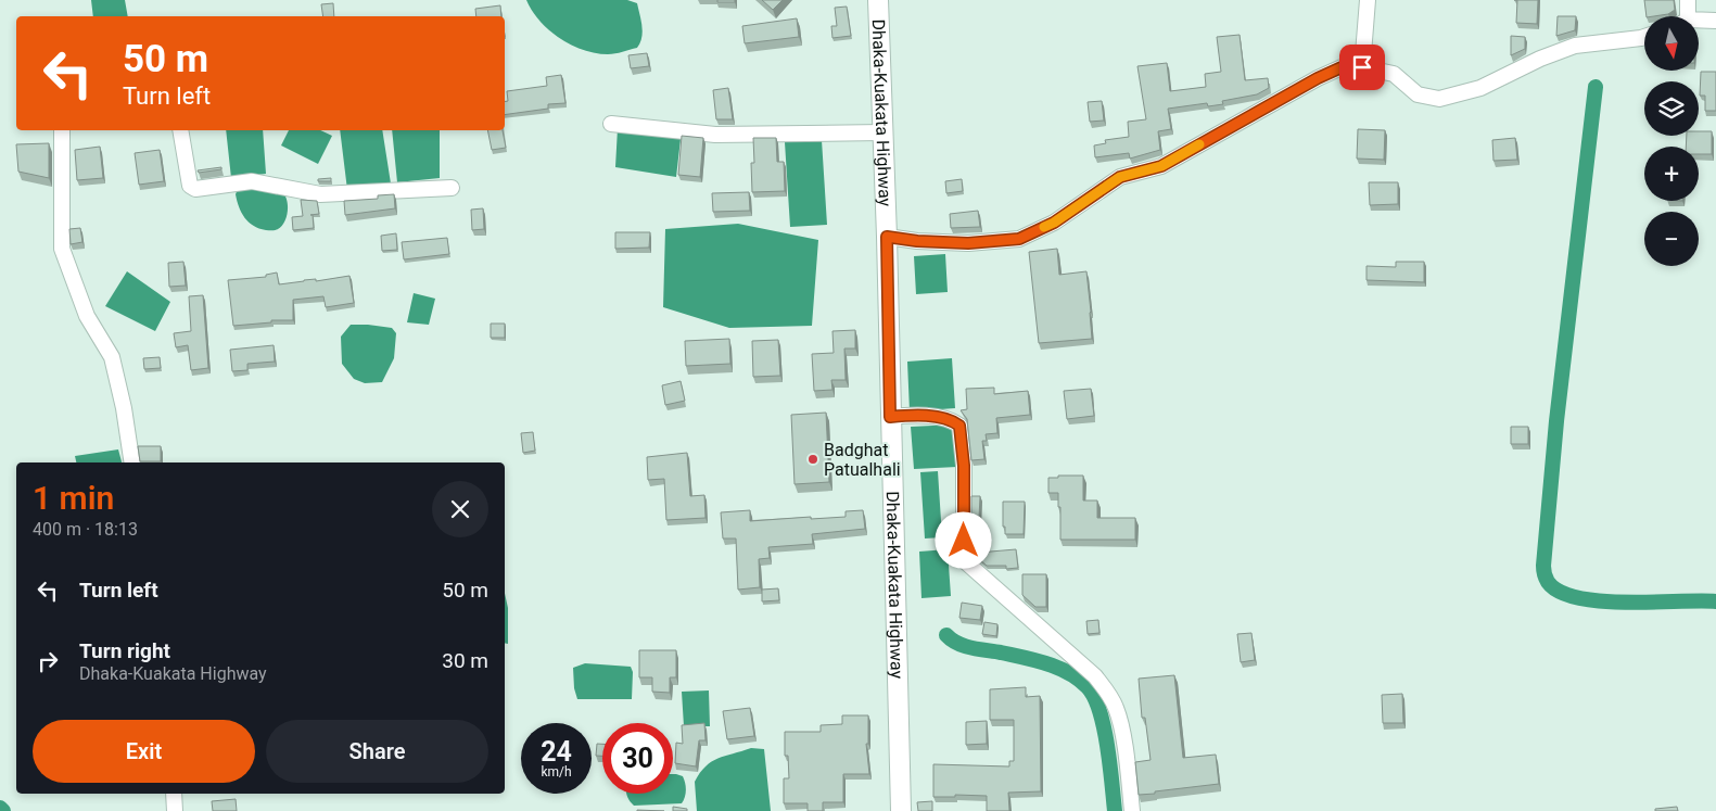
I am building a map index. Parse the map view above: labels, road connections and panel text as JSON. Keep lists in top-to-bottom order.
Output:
{
  "streets": {
    "main road": ["Dhaka-Kuakata Highway"]
  },
  "places": ["Badghat Patualhali"],
  "north": "bottom",
  "page": {
    "map_buttons": ["+", "−"],
    "turn": ["50 m", "Turn left"],
    "heading": ["1 min", "400 m · 18:13"],
    "list": [
      {
        "name": "Turn left",
        "value": "50 m"
      },
      {
        "name": "Turn right",
        "note": "Dhaka-Kuakata Highway",
        "value": "30 m"
      }
    ],
    "buttons": ["Exit", "Share"],
    "speed": "24 km/h",
    "limit": "30"
  }
}
